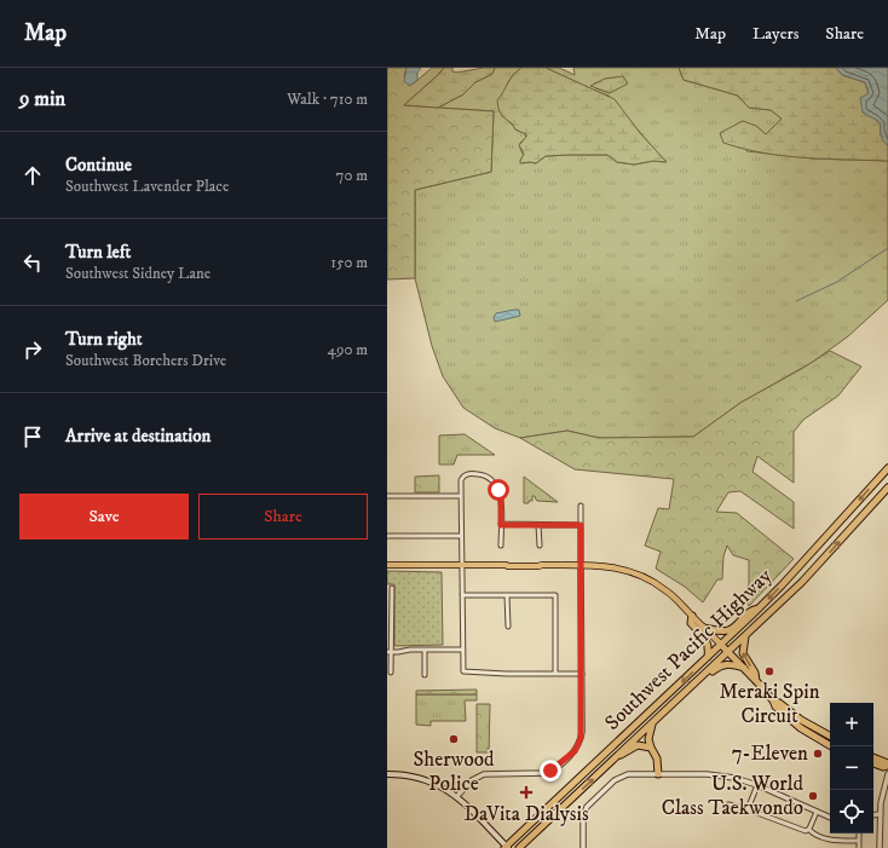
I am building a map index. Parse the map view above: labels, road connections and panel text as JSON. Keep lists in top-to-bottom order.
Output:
{
  "streets": {
    "highway": ["Southwest Pacific Highway"]
  },
  "places": {
    "other": [
      "Meraki Spin Circuit",
      "Sherwood Police",
      "7-Eleven",
      "U.S. World Class Taekwondo"
    ],
    "health": ["DaVita Dialysis"]
  },
  "page": {
    "header": "Map",
    "nav": ["Map", "Layers", "Share"],
    "heading": ["9 min", "Walk · 710 m"],
    "list": [
      ["Continue", "Southwest Lavender Place", "70 m"],
      ["Turn left", "Southwest Sidney Lane", "150 m"],
      ["Turn right", "Southwest Borchers Drive", "490 m"],
      "Arrive at destination"
    ],
    "buttons": ["Save", "Share"],
    "map_buttons": ["+", "−"]
  }
}
